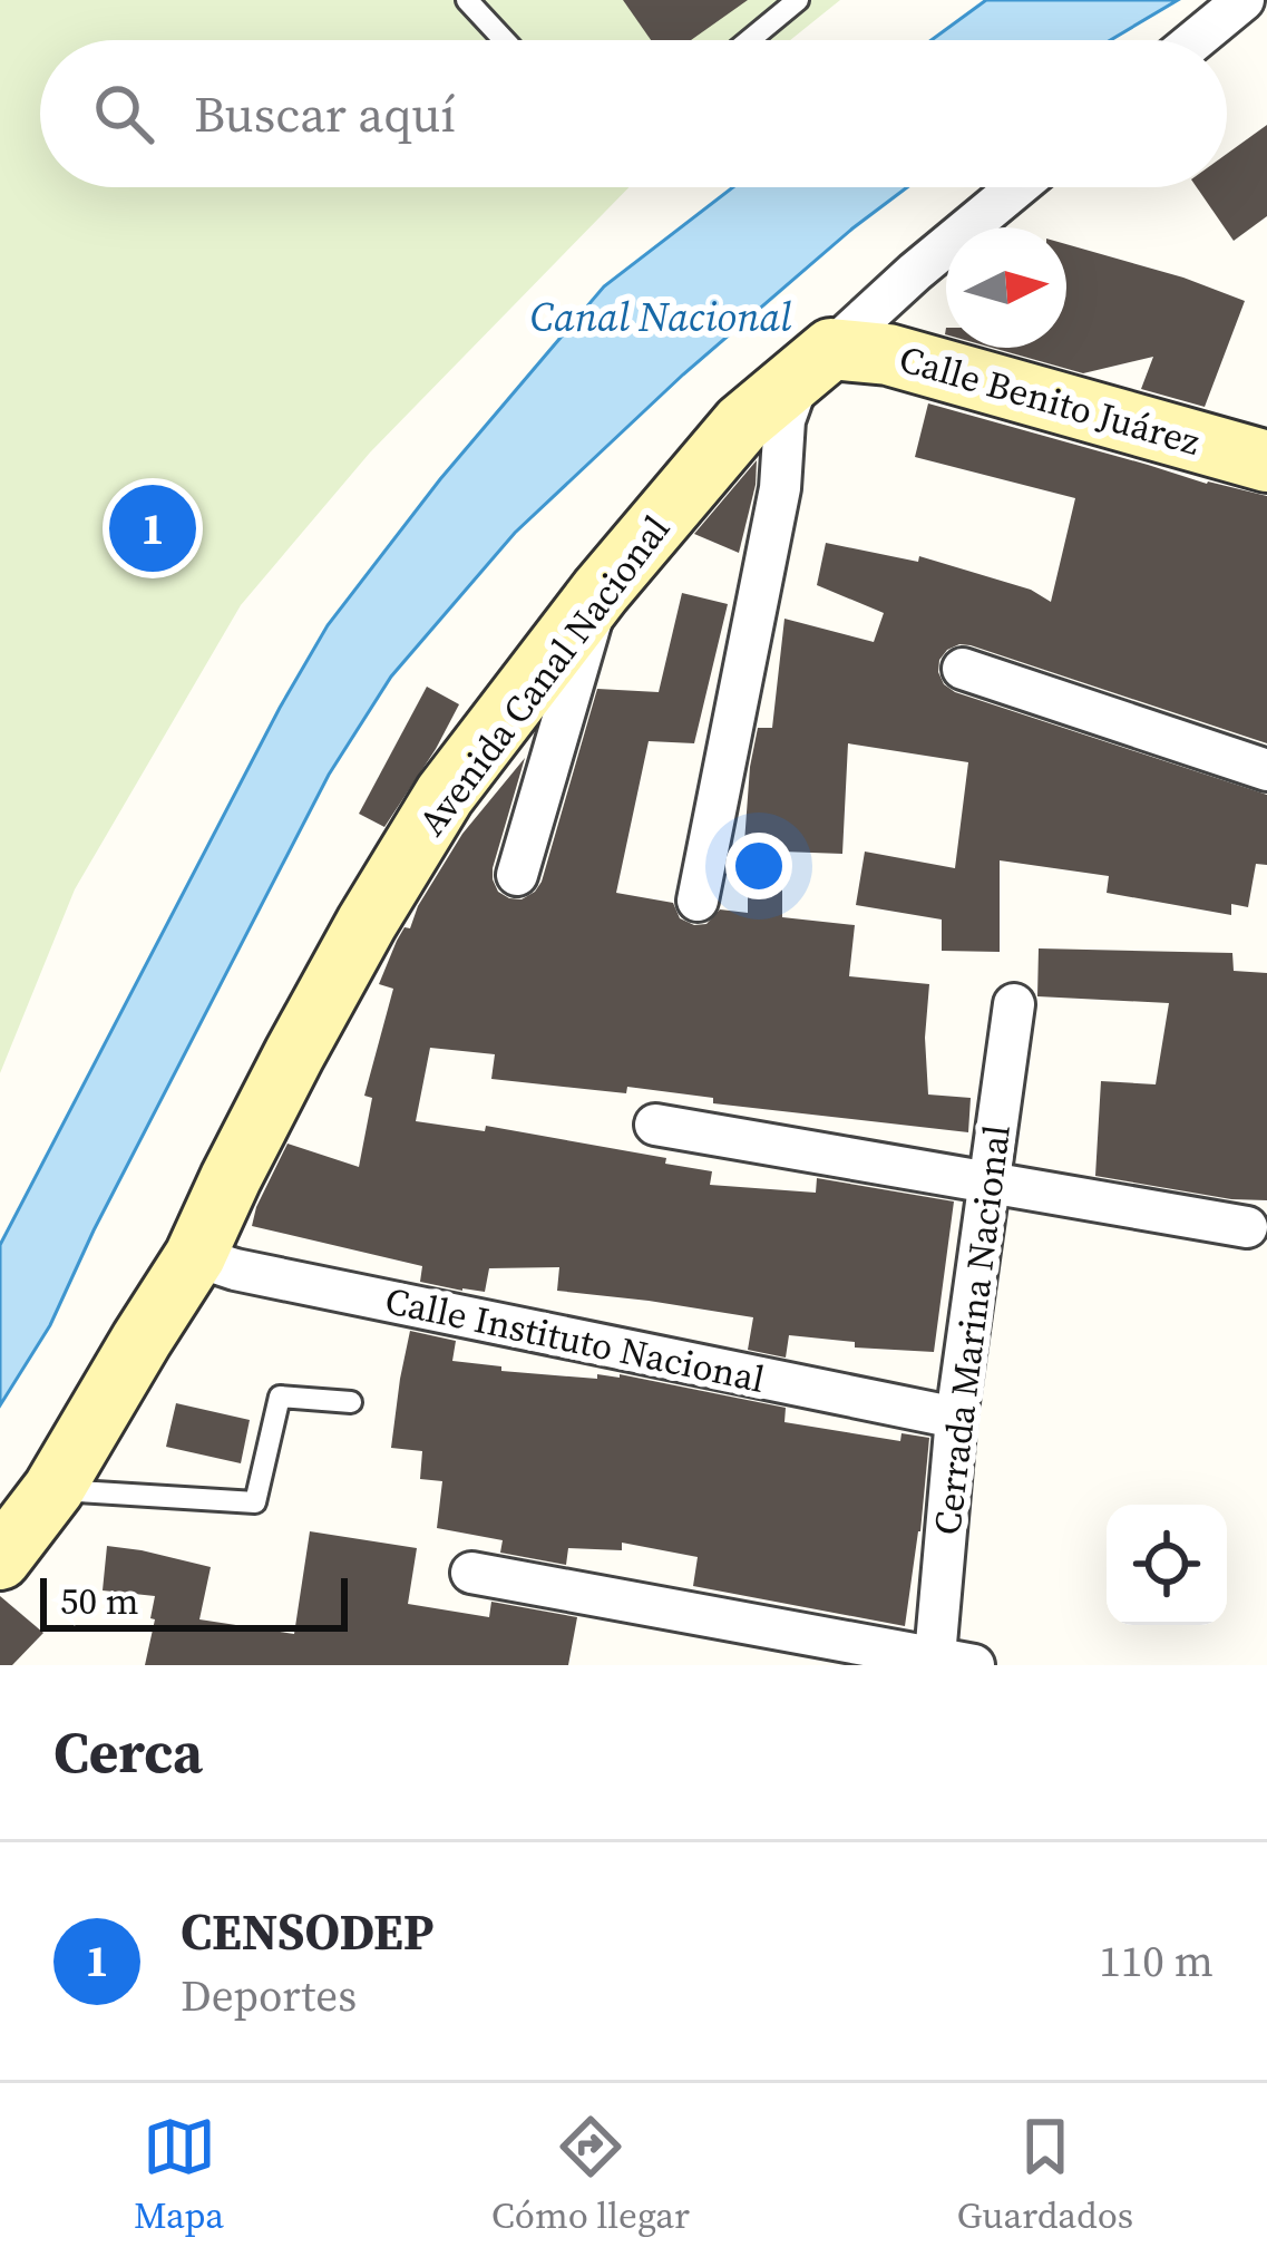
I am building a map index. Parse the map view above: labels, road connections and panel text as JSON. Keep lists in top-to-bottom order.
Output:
{
  "streets": {
    "street": [
      "Calle Benito Juárez",
      "Avenida Canal Nacional",
      "Cerrada Marina Nacional",
      "Calle Instituto Nacional"
    ]
  },
  "crossings": [
    ["Calle Benito Juárez", "Avenida Canal Nacional"],
    ["Avenida Canal Nacional", "Calle Instituto Nacional"],
    ["Cerrada Marina Nacional", "Calle Instituto Nacional"]
  ],
  "water": ["Canal Nacional"],
  "scale_bar": "50 m",
  "north": "right",
  "page": {
    "search": "Buscar aquí",
    "pins": "1",
    "scale": "50 m",
    "heading": "Cerca",
    "list": [
      {
        "mark": "1",
        "name": "CENSODEP",
        "note": "Deportes",
        "value": "110 m"
      }
    ],
    "nav": ["Mapa", "Cómo llegar", "Guardados"]
  }
}
